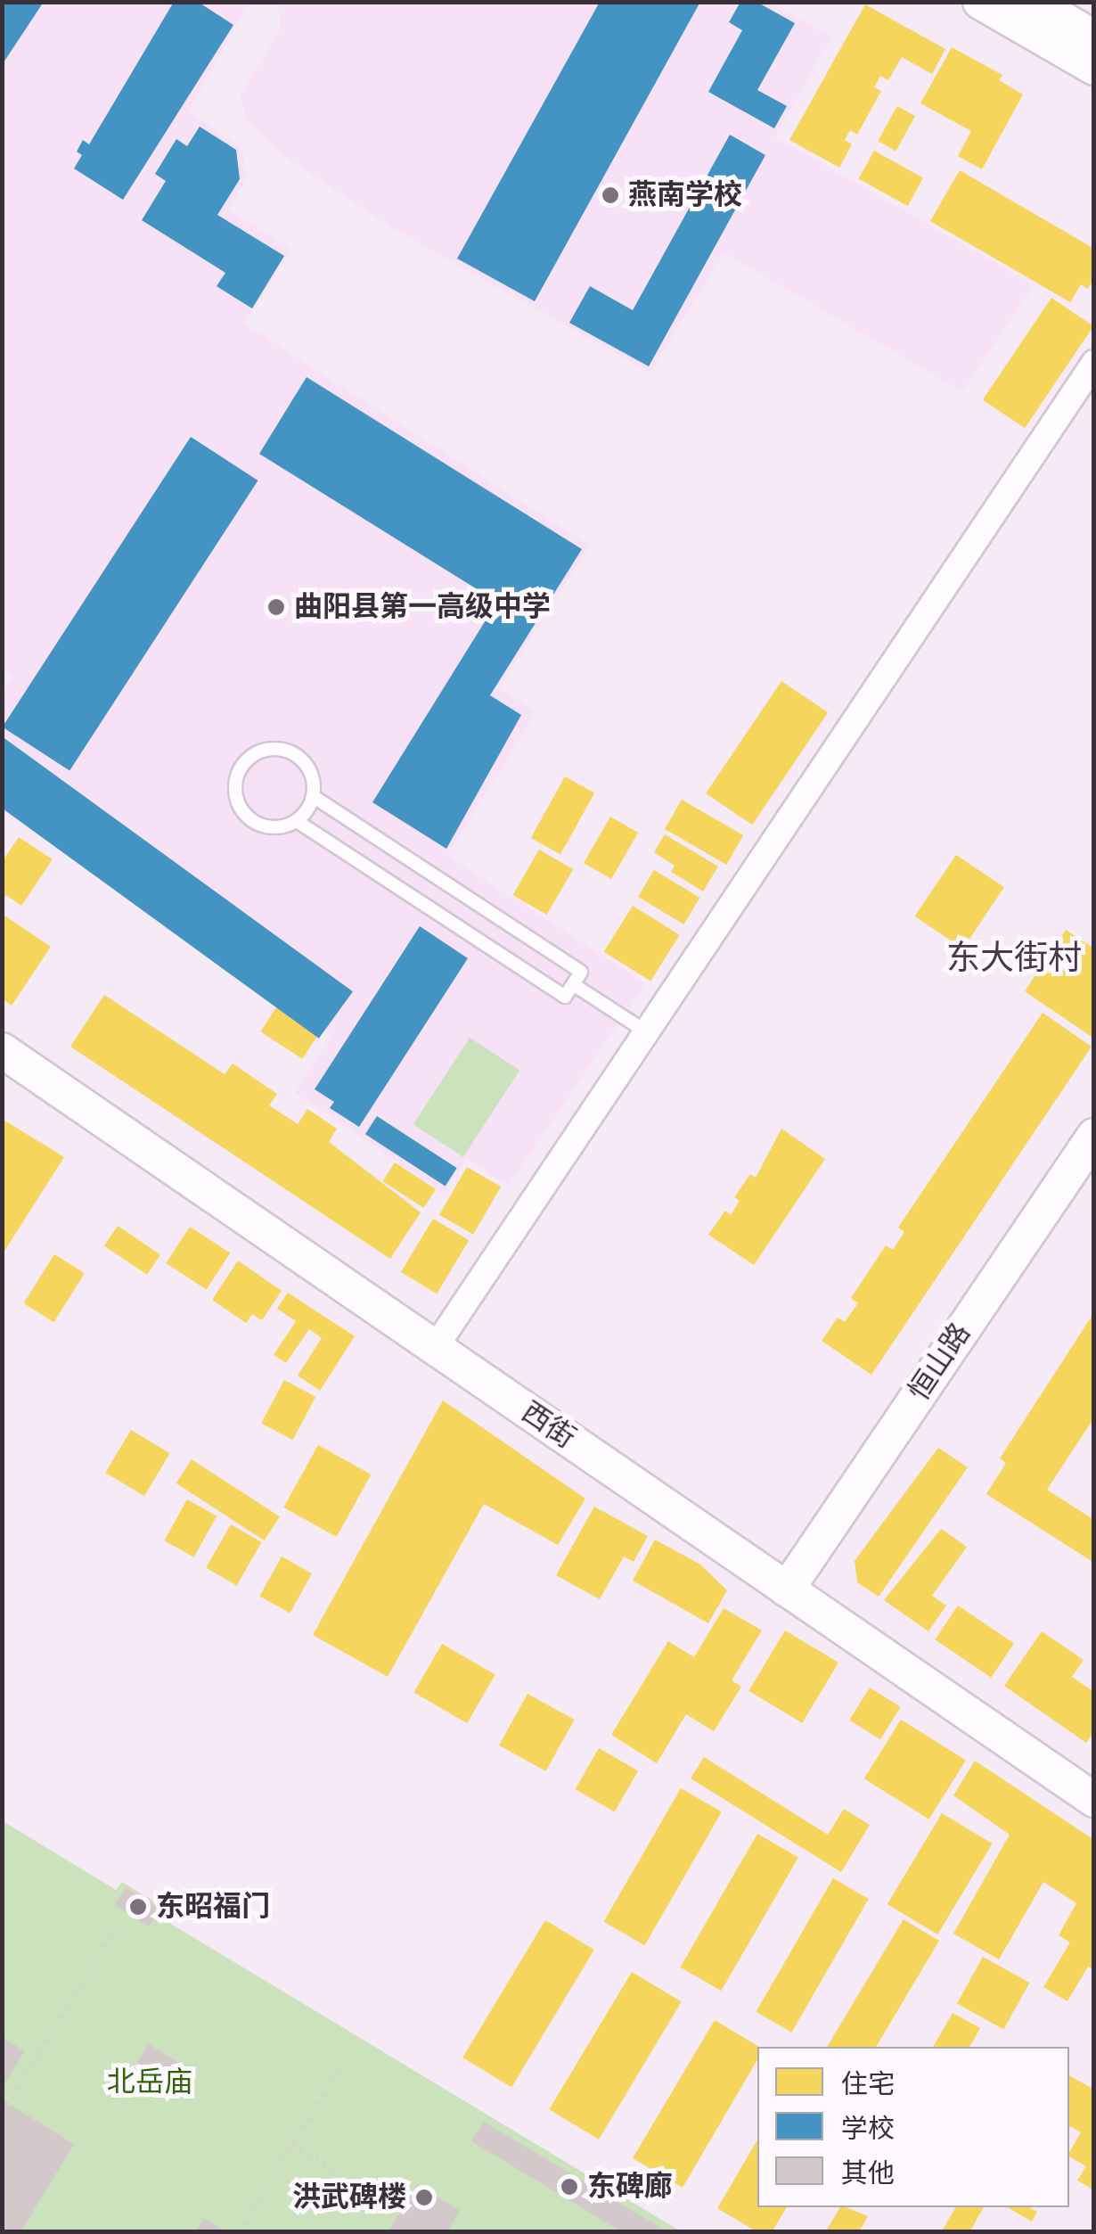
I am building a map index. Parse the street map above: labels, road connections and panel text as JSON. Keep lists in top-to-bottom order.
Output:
{
  "streets": {
    "street": ["恒山路", "西街"]
  },
  "crossings": [
    ["恒山路", "西街"]
  ],
  "districts": ["东大街村"],
  "parks": ["北岳庙"],
  "places": [
    "燕南学校",
    "曲阳县第一高级中学",
    "东昭福门",
    "东碑廊",
    "洪武碑楼"
  ],
  "legend": ["住宅", "学校", "其他"]
}
